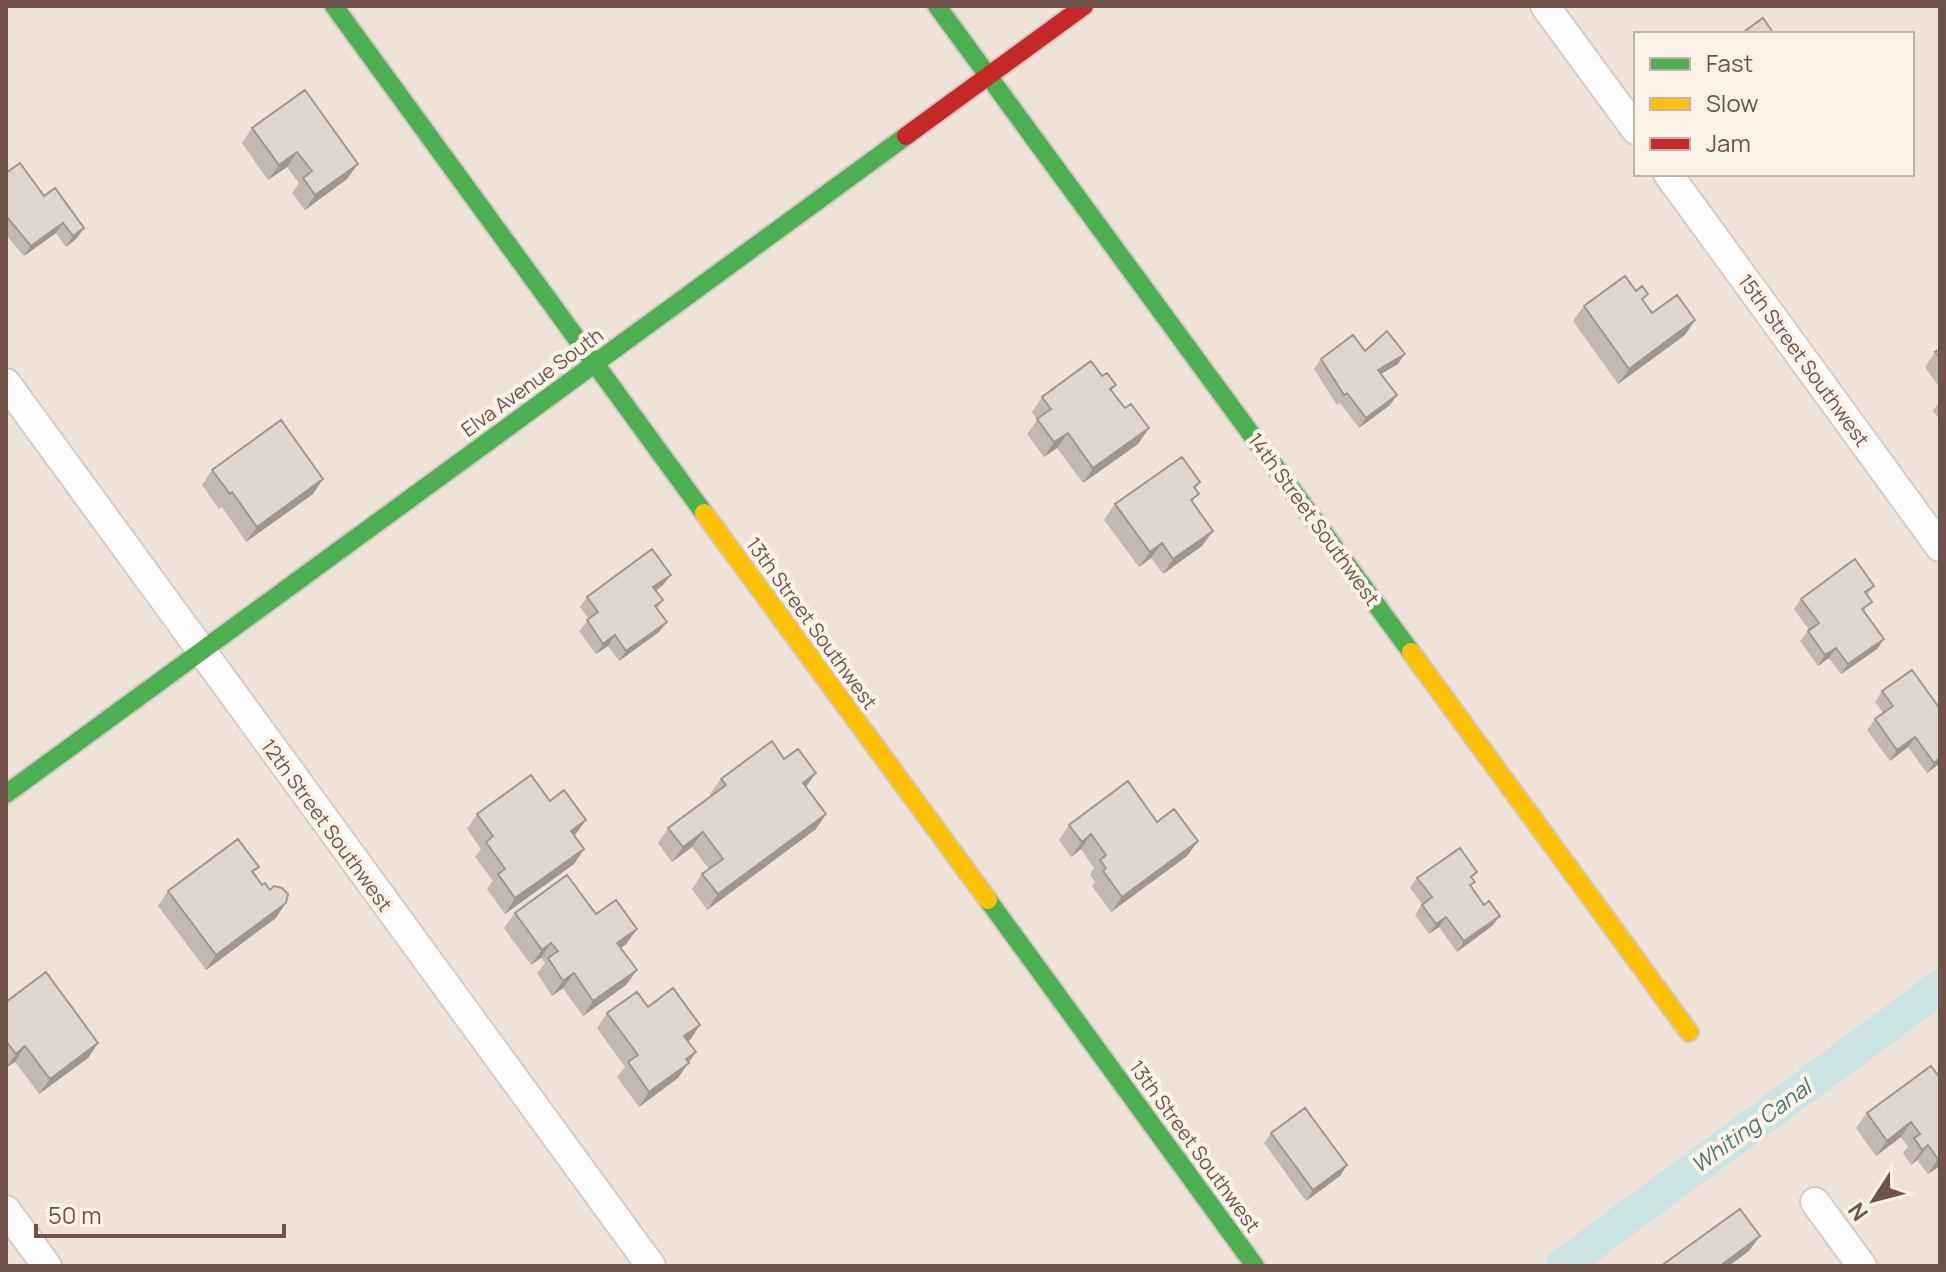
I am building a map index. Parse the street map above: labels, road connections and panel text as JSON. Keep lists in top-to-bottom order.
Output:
{
  "streets": {
    "street": [
      "15th Street Southwest",
      "Elva Avenue South",
      "14th Street Southwest",
      "13th Street Southwest",
      "12th Street Southwest"
    ]
  },
  "crossings": [
    ["Elva Avenue South", "14th Street Southwest"],
    ["Elva Avenue South", "13th Street Southwest"],
    ["Elva Avenue South", "12th Street Southwest"]
  ],
  "water": ["Whiting Canal"],
  "legend": ["Fast", "Slow", "Jam"],
  "scale_bar": "50 m",
  "north": "bottom left"
}
